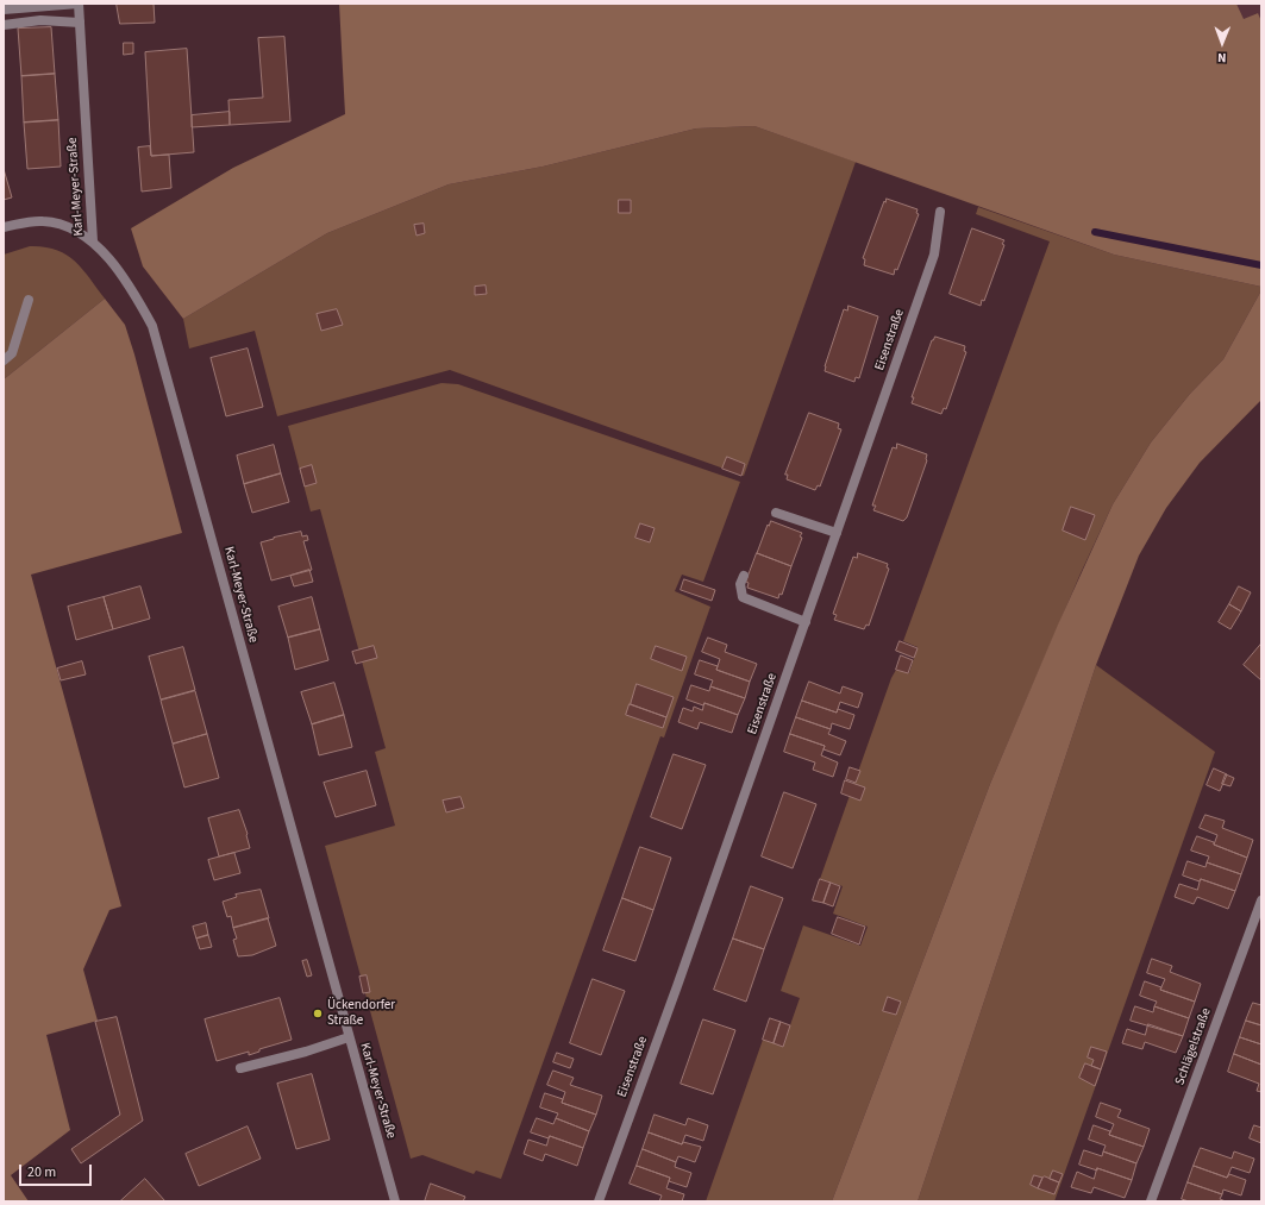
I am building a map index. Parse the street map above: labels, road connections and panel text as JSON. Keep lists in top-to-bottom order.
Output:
{
  "streets": {
    "street": ["Karl-Meyer-Straße", "Eisenstraße", "Schlägelstraße"]
  },
  "places": ["Ückendorfer Straße"],
  "scale_bar": "20 m",
  "north": "bottom"
}
